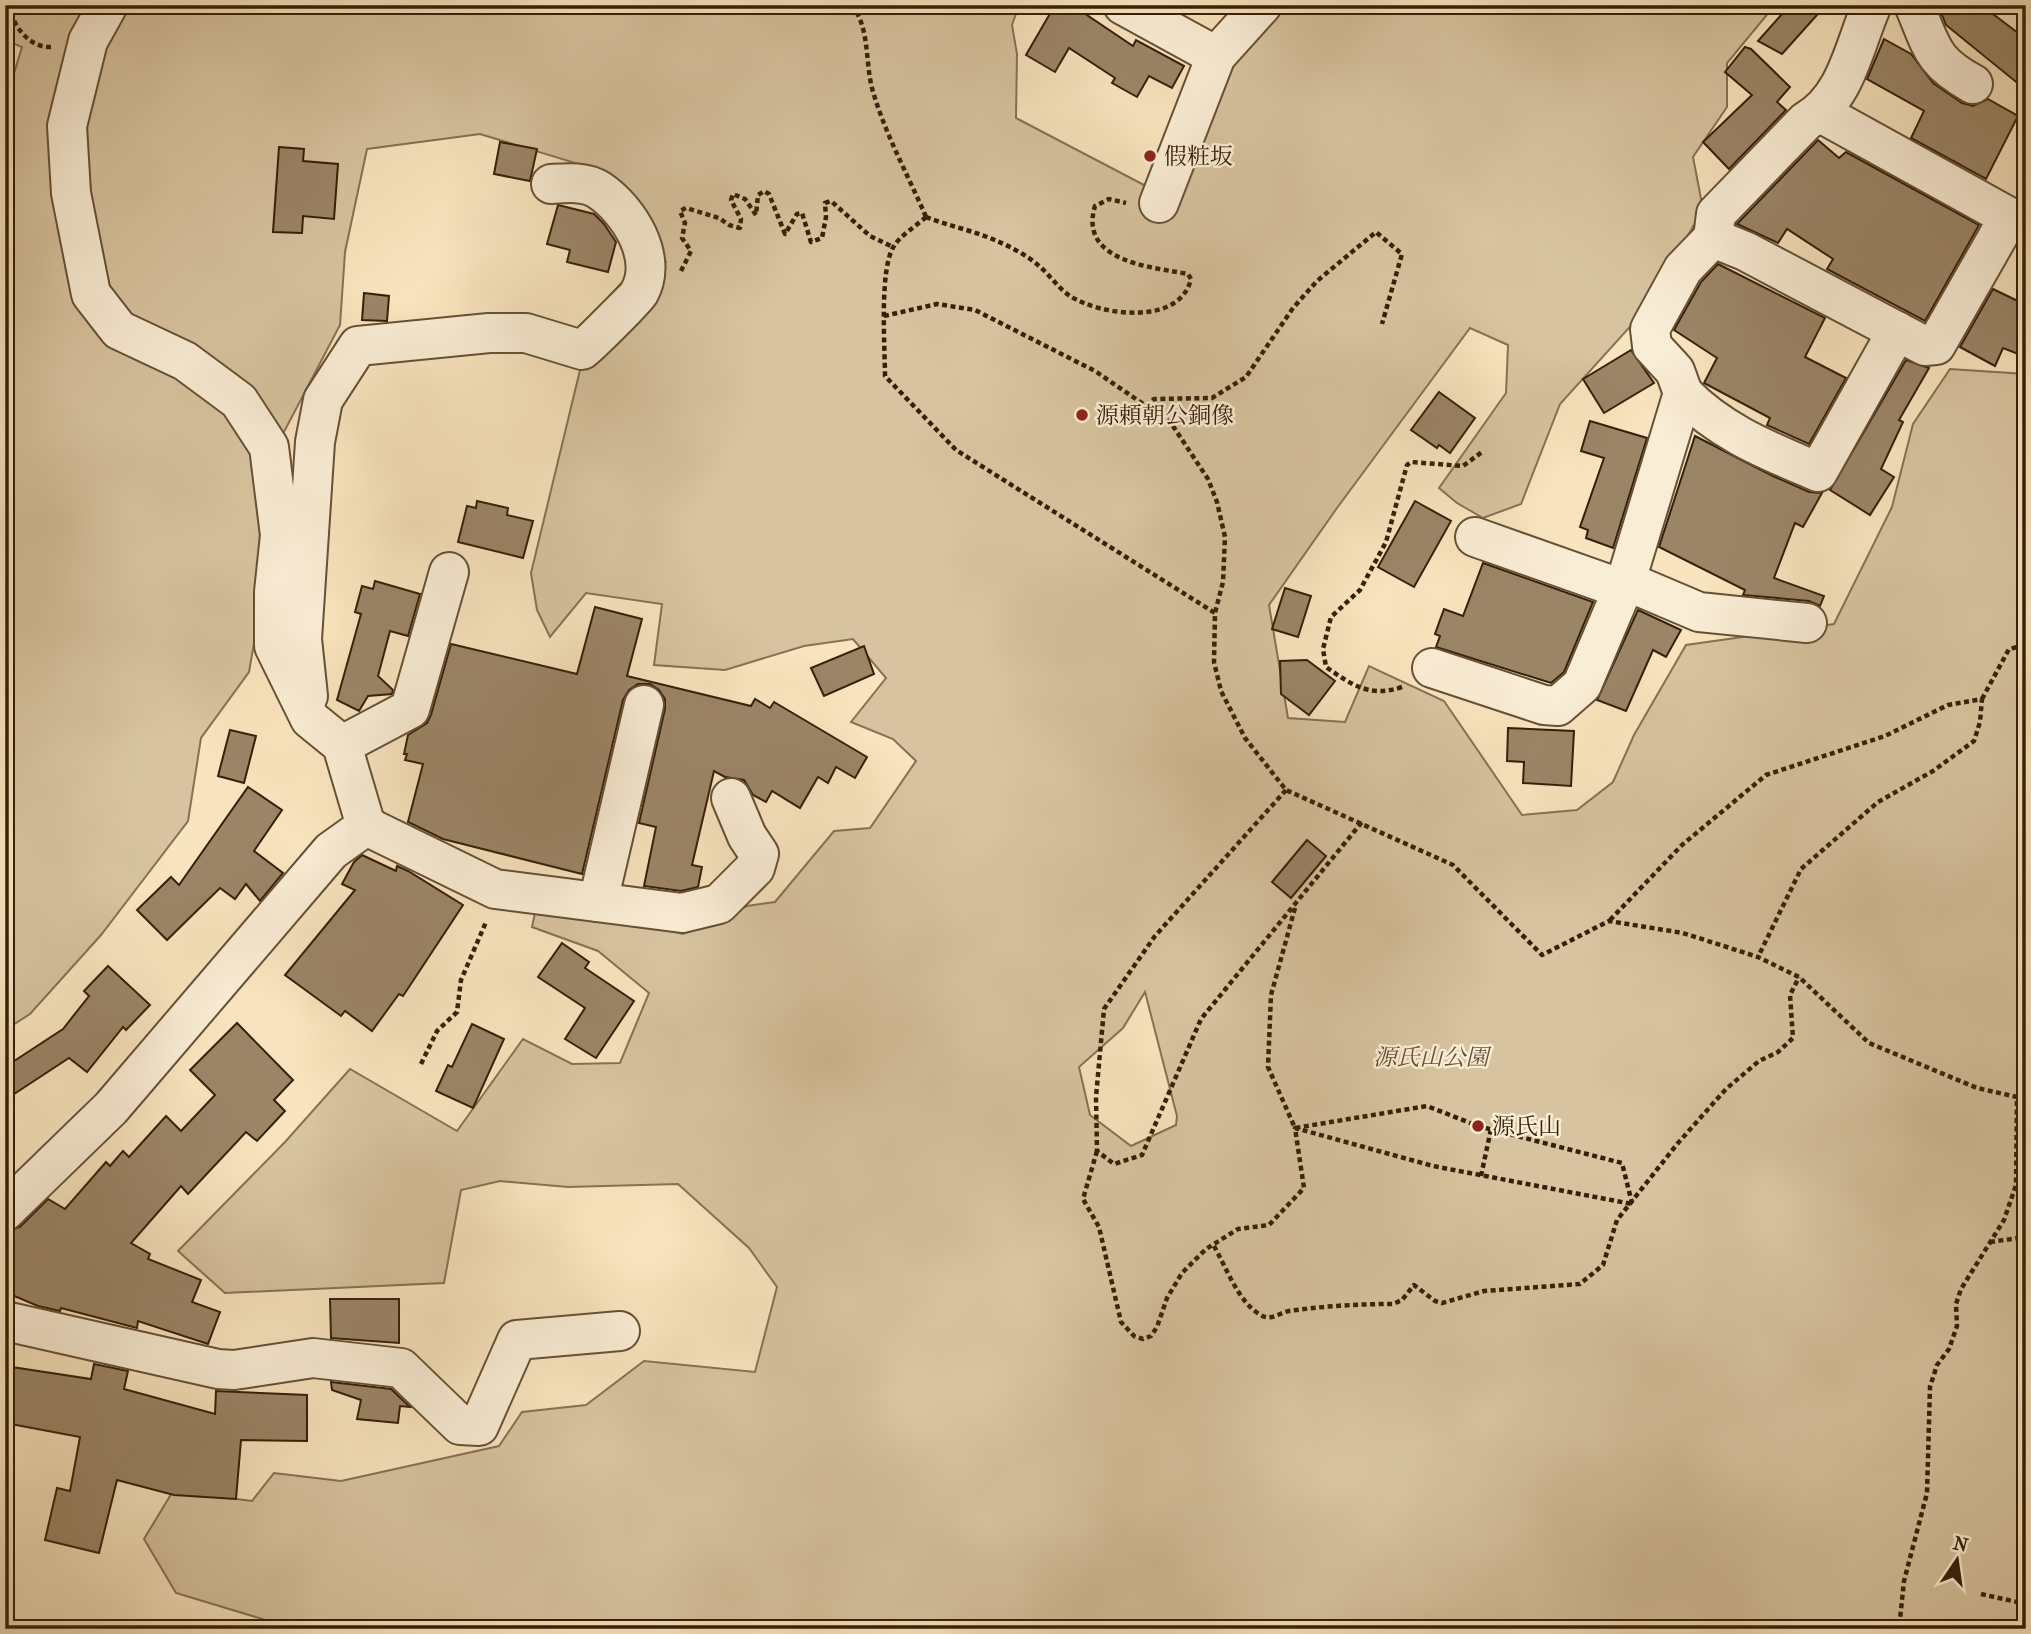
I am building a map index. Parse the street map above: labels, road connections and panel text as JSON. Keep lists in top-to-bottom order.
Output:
{
  "parks": ["源氏山公園"],
  "places": ["假粧坂", "源頼朝公銅像", "源氏山"],
  "north": "top"
}
